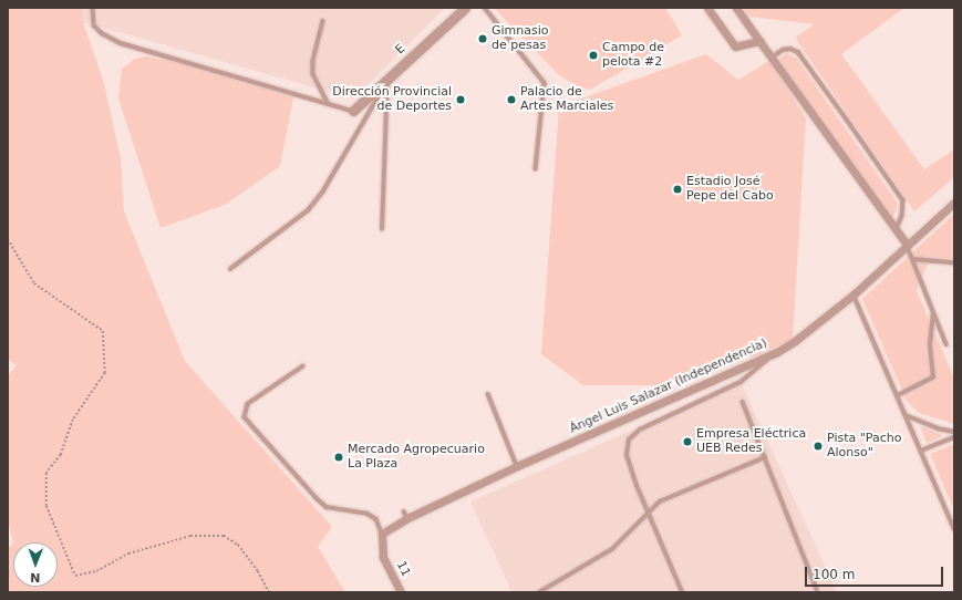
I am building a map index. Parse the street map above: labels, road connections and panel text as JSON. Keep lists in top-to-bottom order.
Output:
{
  "streets": {
    "street": ["E", "Ángel Luis Salazar (Independencia)", "11"]
  },
  "crossings": [
    ["Ángel Luis Salazar (Independencia)", "11"]
  ],
  "places": [
    "Gimnasio de pesas",
    "Campo de pelota #2",
    "Dirección Provincial de Deportes",
    "Palacio de Artes Marciales",
    "Estadio José Pepe del Cabo",
    "Empresa Eléctrica UEB Redes",
    "Pista \"Pacho Alonso\"",
    "Mercado Agropecuario La Plaza"
  ],
  "scale_bar": "100 m",
  "north": "bottom"
}
